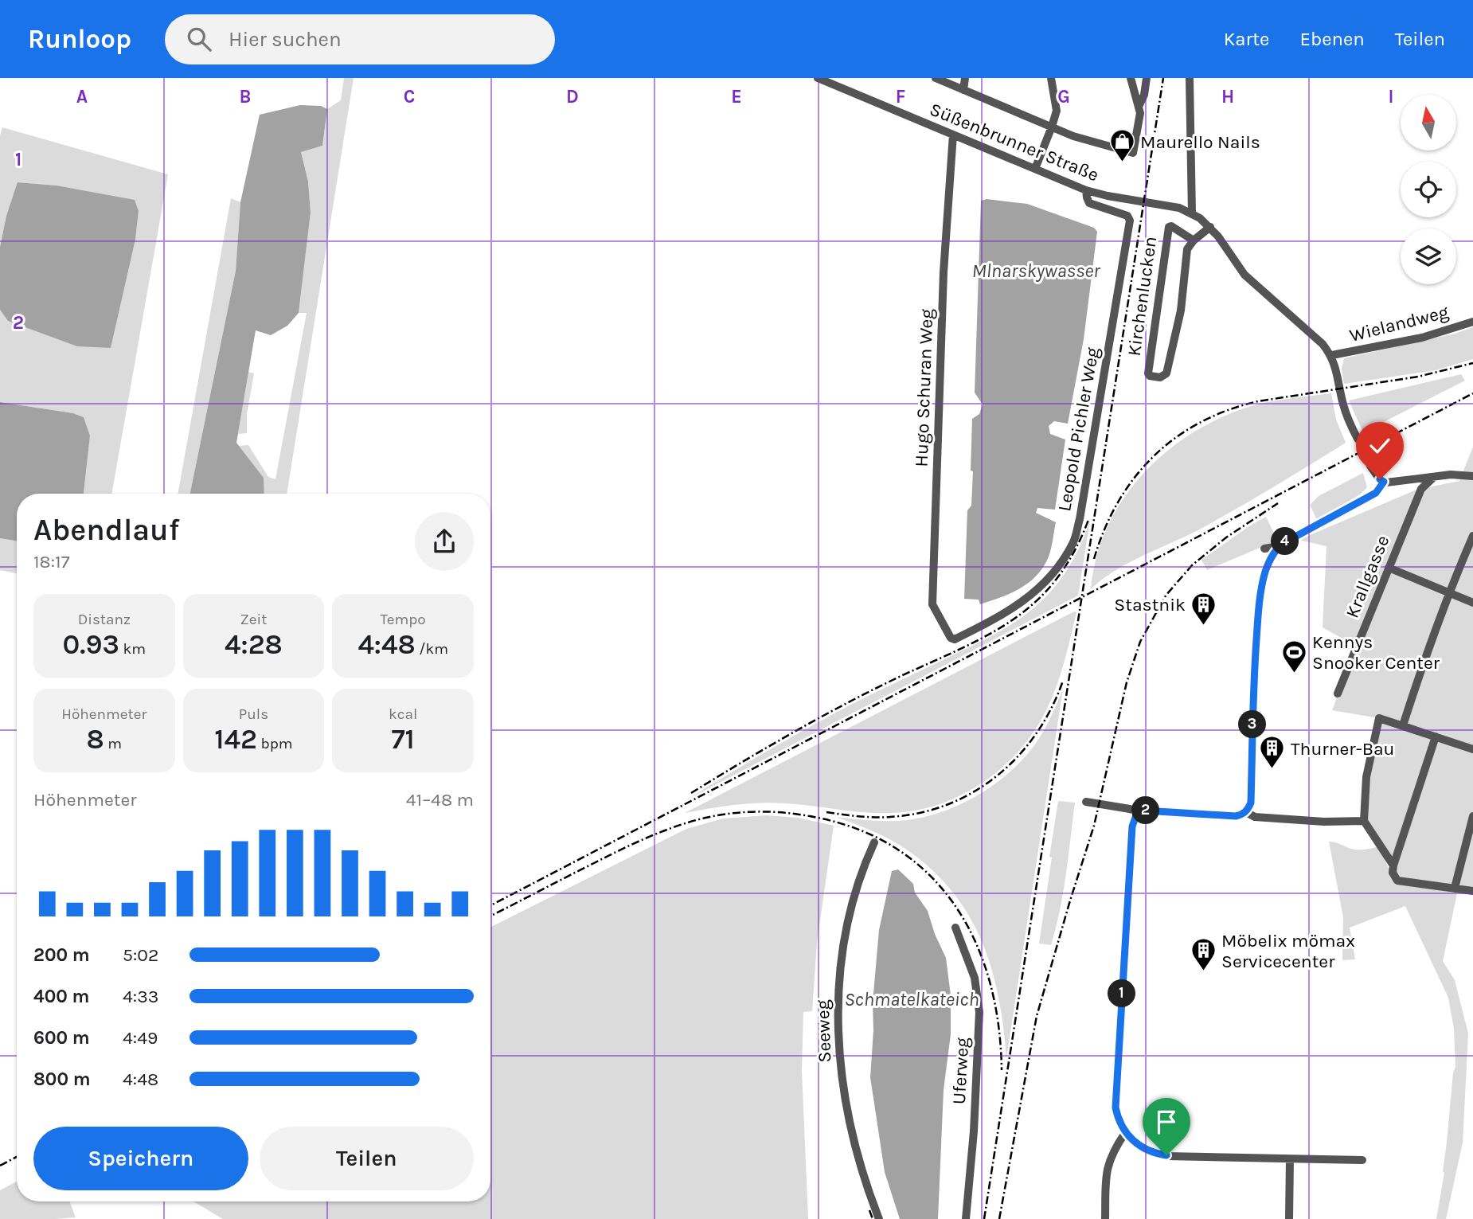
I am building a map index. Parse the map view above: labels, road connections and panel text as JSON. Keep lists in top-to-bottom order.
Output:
{
  "streets": {
    "street": [
      "Süßenbrunner Straße",
      "Kirchenlucken",
      "Wielandweg",
      "Hugo Schuran Weg",
      "Leopold Pichler Weg",
      "Krallgasse",
      "Seeweg",
      "Uferweg"
    ]
  },
  "crossings": [
    ["Süßenbrunner Straße", "Wielandweg"],
    ["Süßenbrunner Straße", "Hugo Schuran Weg"],
    ["Süßenbrunner Straße", "Leopold Pichler Weg"],
    ["Hugo Schuran Weg", "Leopold Pichler Weg"]
  ],
  "water": ["Mlnarskywasser", "Schmatelkateich"],
  "places": {
    "shop": ["Maurello Nails"],
    "building": ["Stastnik", "Thurner-Bau", "Möbelix mömax Servicecenter"],
    "sports": ["Kennys Snooker Center"]
  },
  "north": "top",
  "page": {
    "header": "Runloop",
    "search": "Hier suchen",
    "nav": ["Karte", "Ebenen", "Teilen"],
    "heading": ["Abendlauf", "18:17"],
    "pins": [
      "4",
      "3",
      "2",
      "1"
    ],
    "stats": [
      ["Distanz", "0.93 km"],
      ["Zeit", "4:28"],
      ["Tempo", "4:48 /km"],
      ["Höhenmeter", "8 m"],
      ["Puls", "142 bpm"],
      ["kcal", "71"]
    ],
    "chart": ["Höhenmeter", "41–48 m"],
    "list": [
      {
        "name": "200 m",
        "note": "5:02"
      },
      {
        "name": "400 m",
        "note": "4:33"
      },
      {
        "name": "600 m",
        "note": "4:49"
      },
      {
        "name": "800 m",
        "note": "4:48"
      }
    ],
    "buttons": ["Speichern", "Teilen"]
  },
  "grid": {
    "columns": [
      "A",
      "B",
      "C",
      "D",
      "E",
      "F",
      "G",
      "H",
      "I"
    ],
    "rows": ["1", "2"]
  }
}
